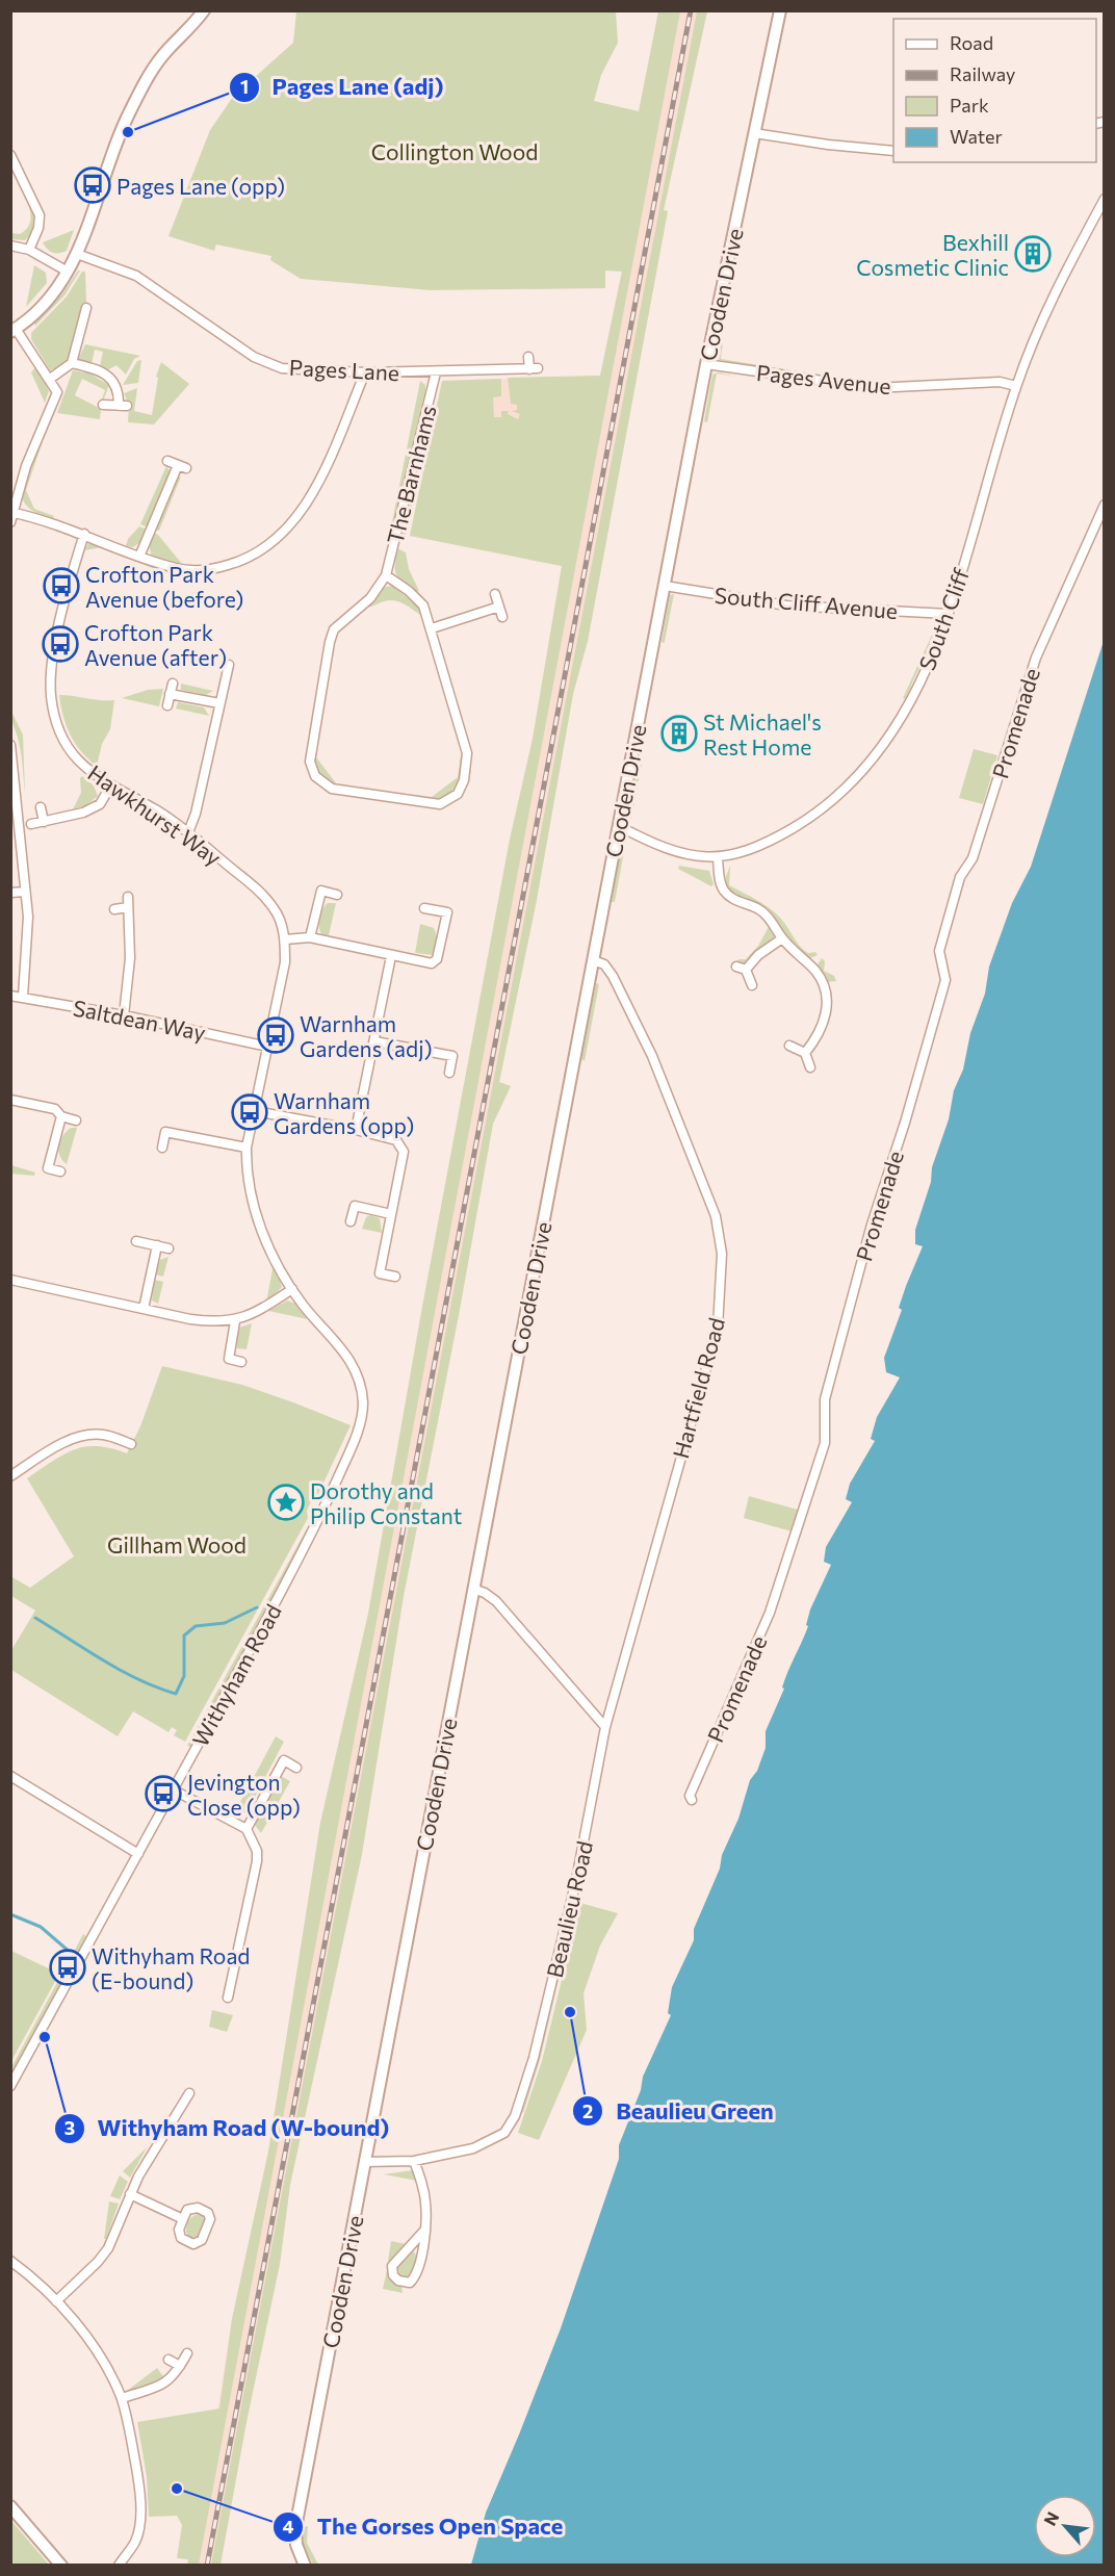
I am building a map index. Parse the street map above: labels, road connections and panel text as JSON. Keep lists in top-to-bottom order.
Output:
{
  "streets": {
    "main road": ["Cooden Drive"],
    "street": [
      "Pages Lane",
      "Pages Avenue",
      "The Barnhams",
      "South Cliff Avenue",
      "South Cliff",
      "Promenade",
      "Hawkhurst Way",
      "Saltdean Way",
      "Hartfield Road",
      "Withyham Road",
      "Beaulieu Road"
    ]
  },
  "crossings": [
    ["Cooden Drive", "Pages Avenue"],
    ["Cooden Drive", "South Cliff Avenue"],
    ["Cooden Drive", "South Cliff"],
    ["Cooden Drive", "Hartfield Road"],
    ["Cooden Drive", "Beaulieu Road"],
    ["Pages Lane", "The Barnhams"],
    ["Pages Avenue", "South Cliff"],
    ["South Cliff Avenue", "South Cliff"],
    ["Hawkhurst Way", "Saltdean Way"],
    ["Hawkhurst Way", "Withyham Road"],
    ["Hartfield Road", "Beaulieu Road"]
  ],
  "parks": ["Collington Wood", "Gillham Wood"],
  "places": {
    "other": [
      "Pages Lane (adj)",
      "Beaulieu Green",
      "Withyham Road (W-bound)",
      "The Gorses Open Space"
    ],
    "bus stop": [
      "Pages Lane (opp)",
      "Crofton Park Avenue (before)",
      "Crofton Park Avenue (after)",
      "Warnham Gardens (adj)",
      "Warnham Gardens (opp)",
      "Jevington Close (opp)",
      "Withyham Road (E-bound)"
    ],
    "building": ["Bexhill Cosmetic Clinic", "St Michael's Rest Home"],
    "place": ["Dorothy and Philip Constant"]
  },
  "legend": [
    "Road",
    "Railway",
    "Park",
    "Water"
  ],
  "north": "top left"
}
